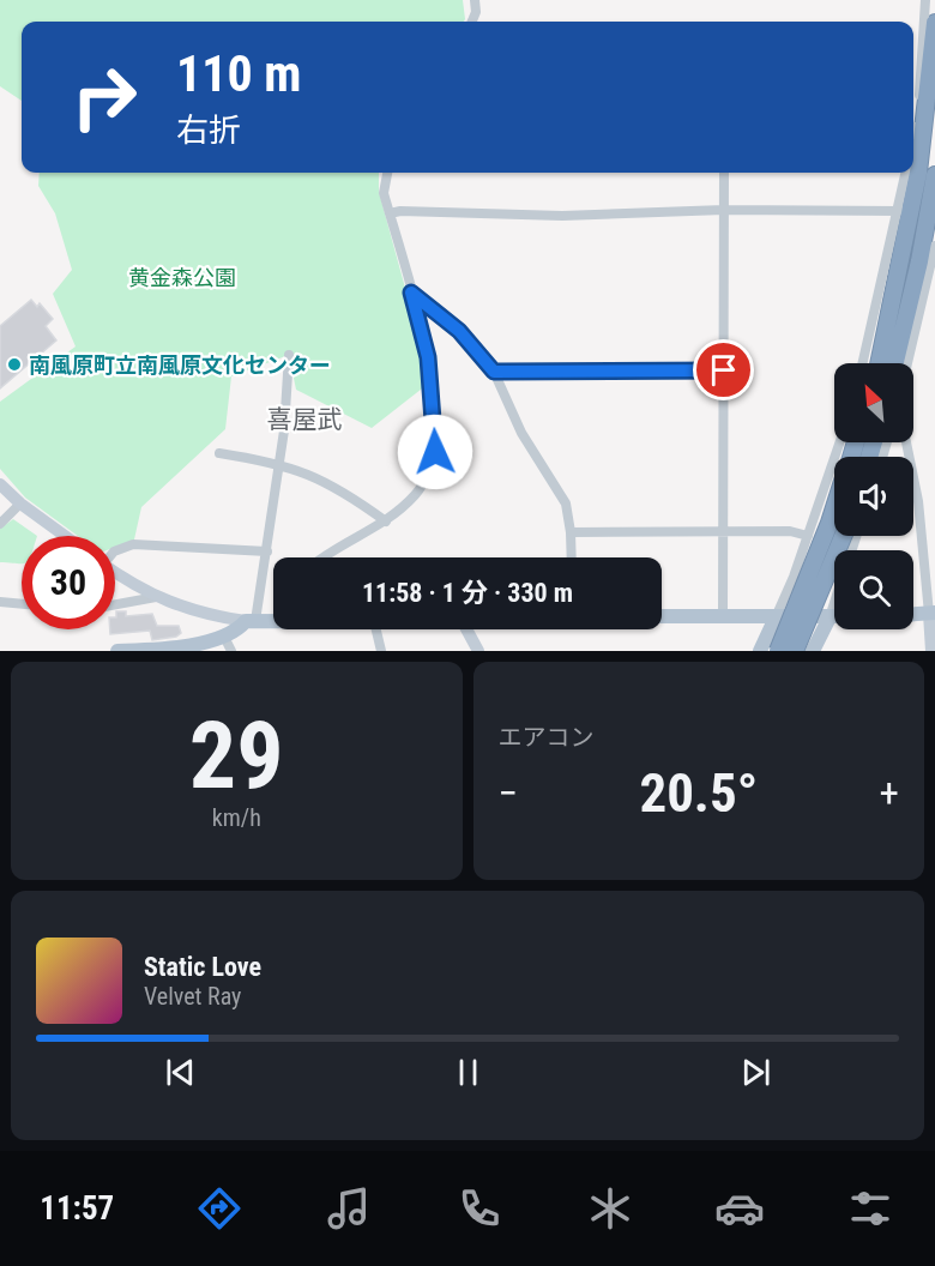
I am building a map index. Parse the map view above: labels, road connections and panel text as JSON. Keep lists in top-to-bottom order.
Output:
{
  "districts": ["喜屋武"],
  "parks": ["黄金森公園"],
  "places": ["南風原町立南風原文化センター"],
  "north": "top left",
  "page": {
    "turn": ["110 m", "右折"],
    "limit": "30",
    "trip": "11:58 · 1 分 · 330 m",
    "tile": [
      ["29", "km/h"],
      "エアコン"
    ],
    "heat": ["−", "20.5°", "+"],
    "song": ["Static Love", "Velvet Ray"],
    "tabs": "11:57"
  }
}
